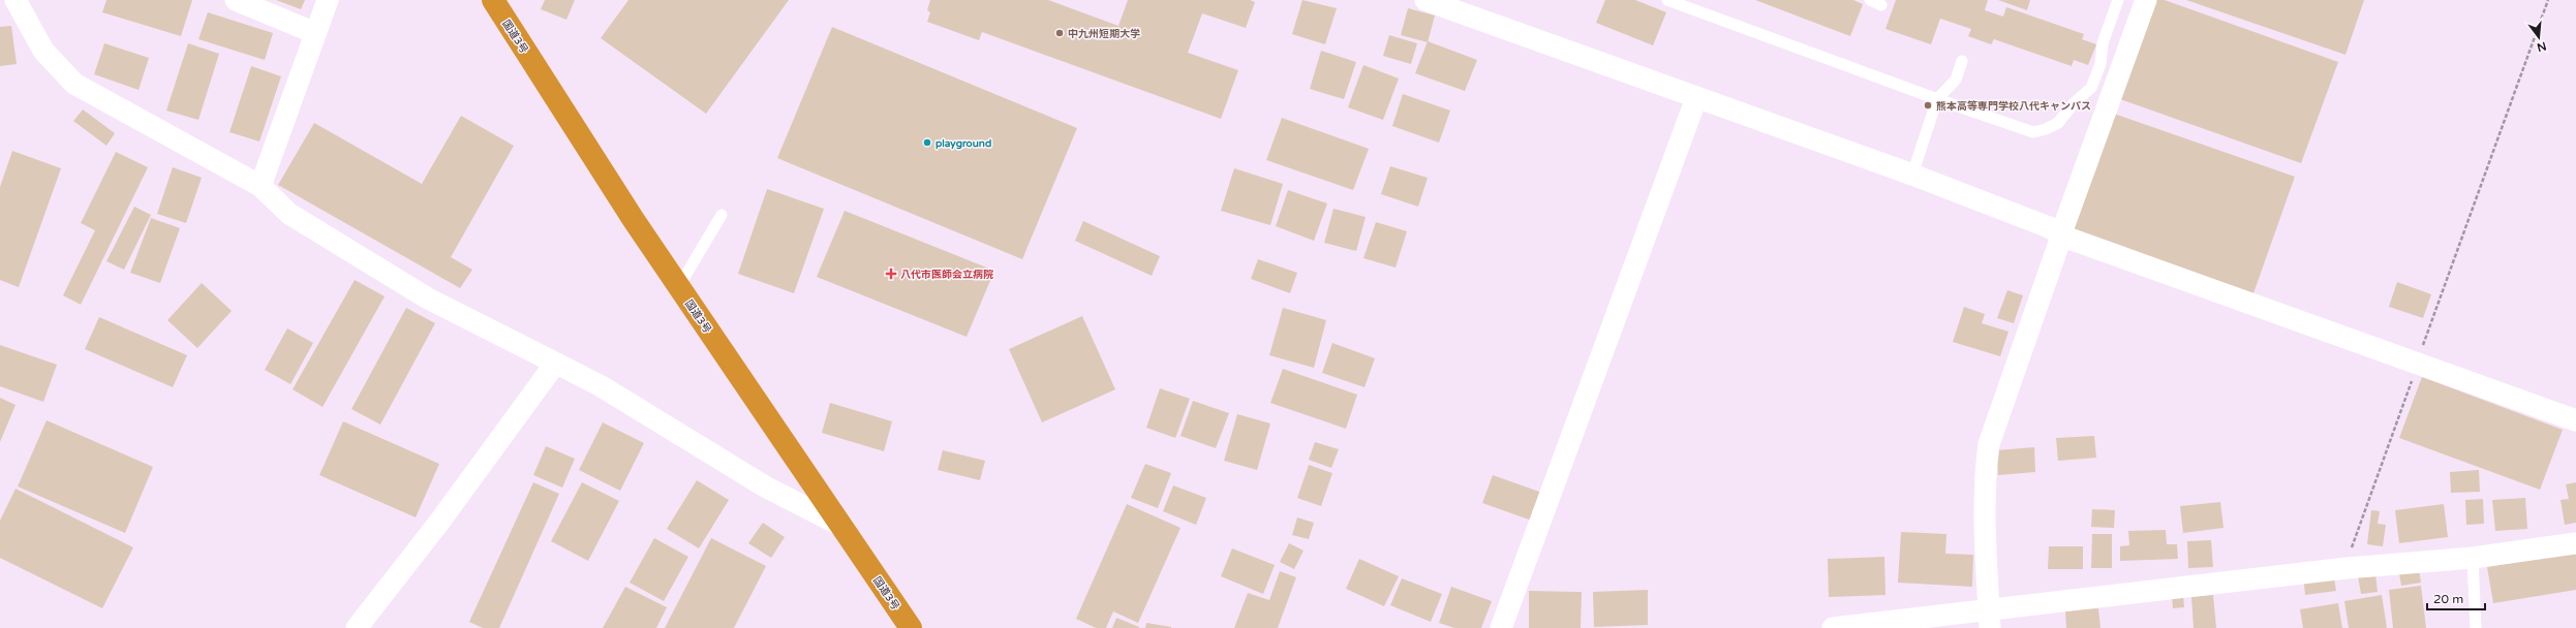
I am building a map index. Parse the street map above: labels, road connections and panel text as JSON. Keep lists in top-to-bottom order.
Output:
{
  "streets": {
    "highway": ["国道3号"]
  },
  "places": {
    "other": ["中九州短期大学", "熊本高等専門学校八代キャンパス", "playground"],
    "health": ["八代市医師会立病院"]
  },
  "scale_bar": "20 m",
  "north": "bottom"
}
